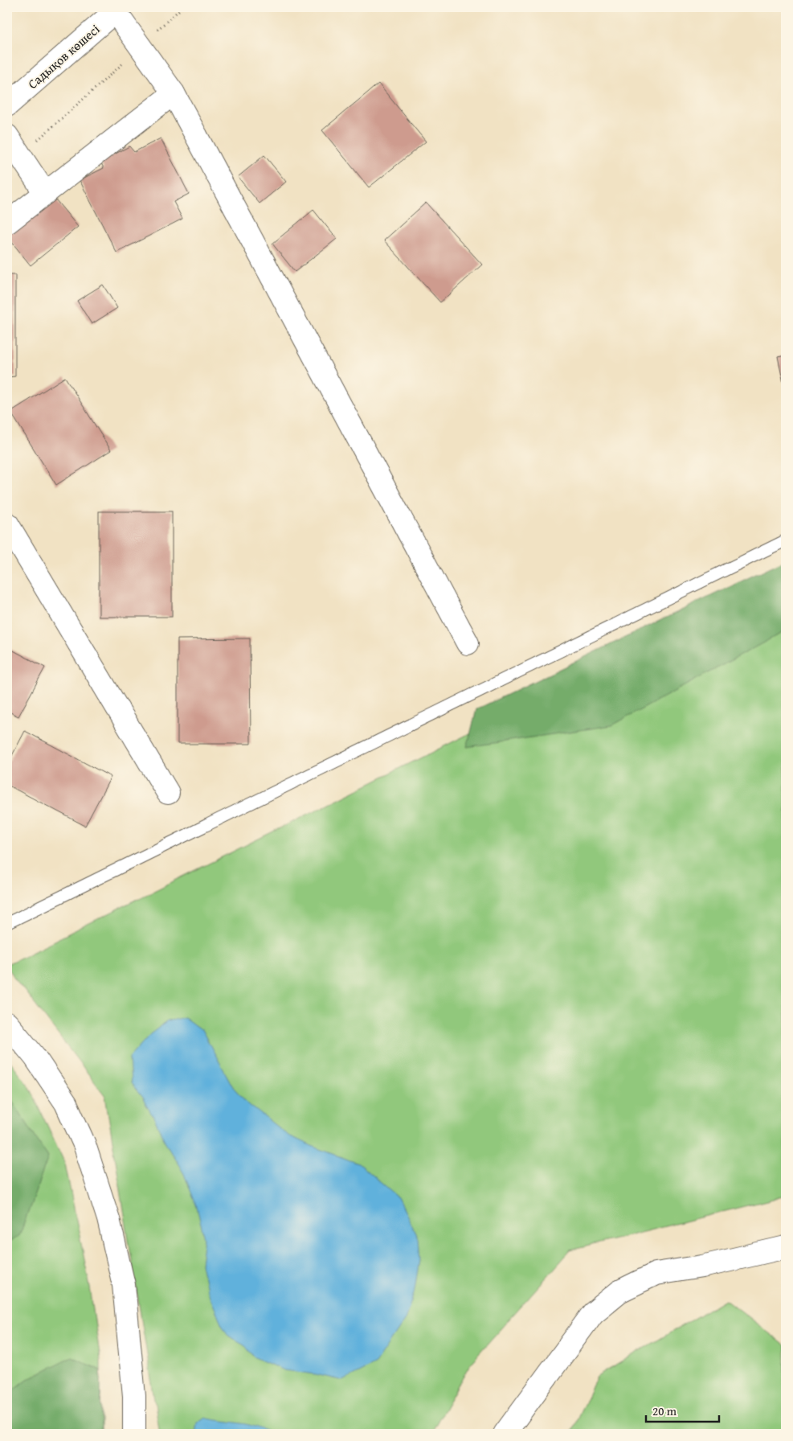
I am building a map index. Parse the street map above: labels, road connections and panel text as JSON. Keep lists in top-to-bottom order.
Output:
{
  "streets": {
    "street": ["Садықов көшесі"]
  },
  "scale_bar": "20 m"
}
